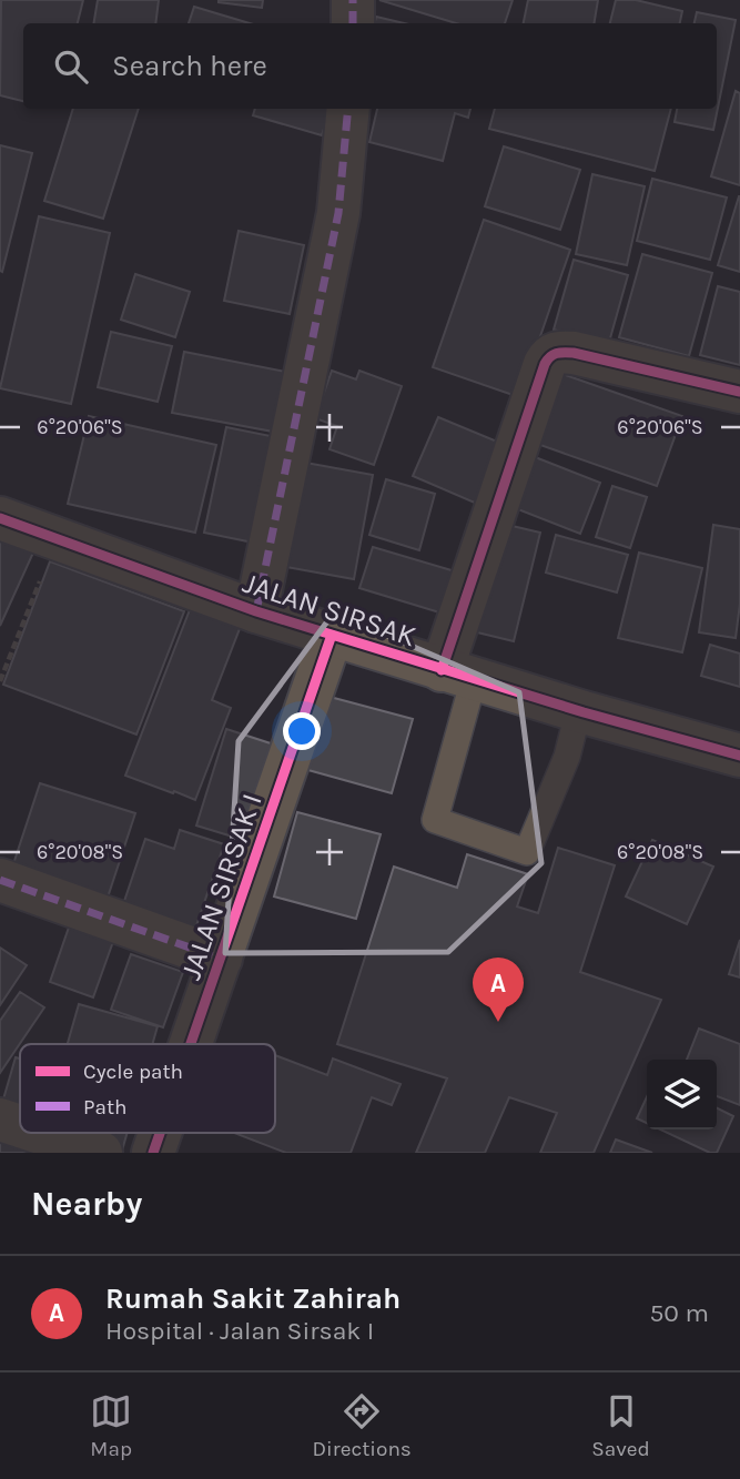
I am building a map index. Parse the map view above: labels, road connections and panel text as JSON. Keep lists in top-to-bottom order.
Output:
{
  "streets": {
    "street": ["JALAN SIRSAK", "JALAN SIRSAK I"]
  },
  "crossings": [
    ["JALAN SIRSAK", "JALAN SIRSAK I"]
  ],
  "legend": ["Cycle path", "Path"],
  "page": {
    "search": "Search here",
    "pins": "A",
    "heading": "Nearby",
    "list": [
      {
        "mark": "A",
        "name": "Rumah Sakit Zahirah",
        "note": "Hospital · Jalan Sirsak I",
        "value": "50 m"
      }
    ],
    "nav": ["Map", "Directions", "Saved"]
  },
  "coordinates": ["6°20'06\"S", "6°20'08\"S"]
}
